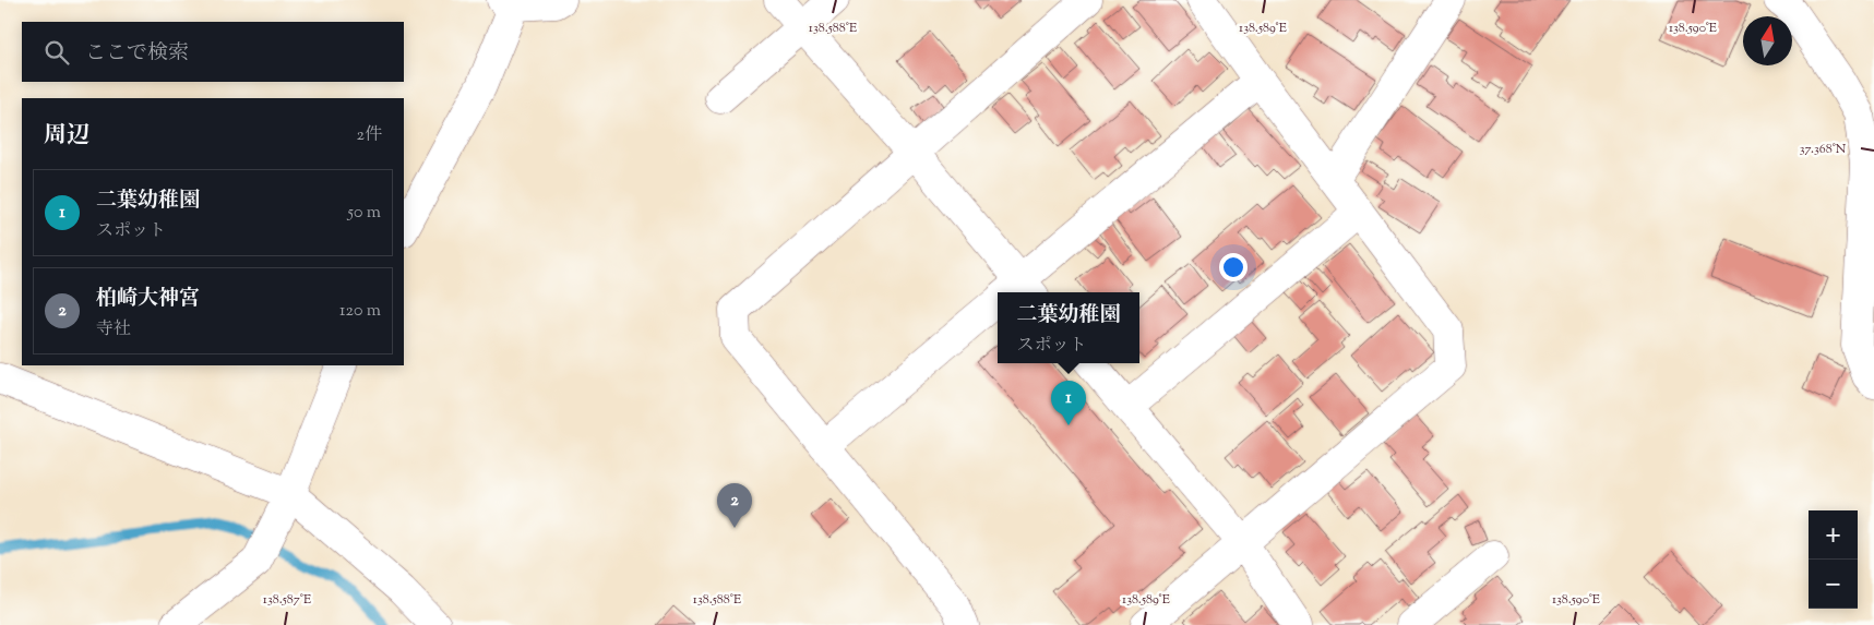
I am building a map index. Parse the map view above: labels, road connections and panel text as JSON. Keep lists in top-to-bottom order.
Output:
{
  "north": "top",
  "page": {
    "search": "ここで検索",
    "heading": ["周辺", "2件"],
    "list": [
      {
        "mark": "1",
        "name": "二葉幼稚園",
        "note": "スポット",
        "value": "50 m"
      },
      {
        "mark": "2",
        "name": "柏崎大神宮",
        "note": "寺社",
        "value": "120 m"
      }
    ],
    "popup": ["二葉幼稚園", "スポット"],
    "pins": ["1", "2"],
    "map_buttons": ["+", "−"]
  },
  "coordinates": [
    "138.588°E",
    "138.589°E",
    "138.590°E",
    "37.368°N",
    "138.587°E"
  ]
}
